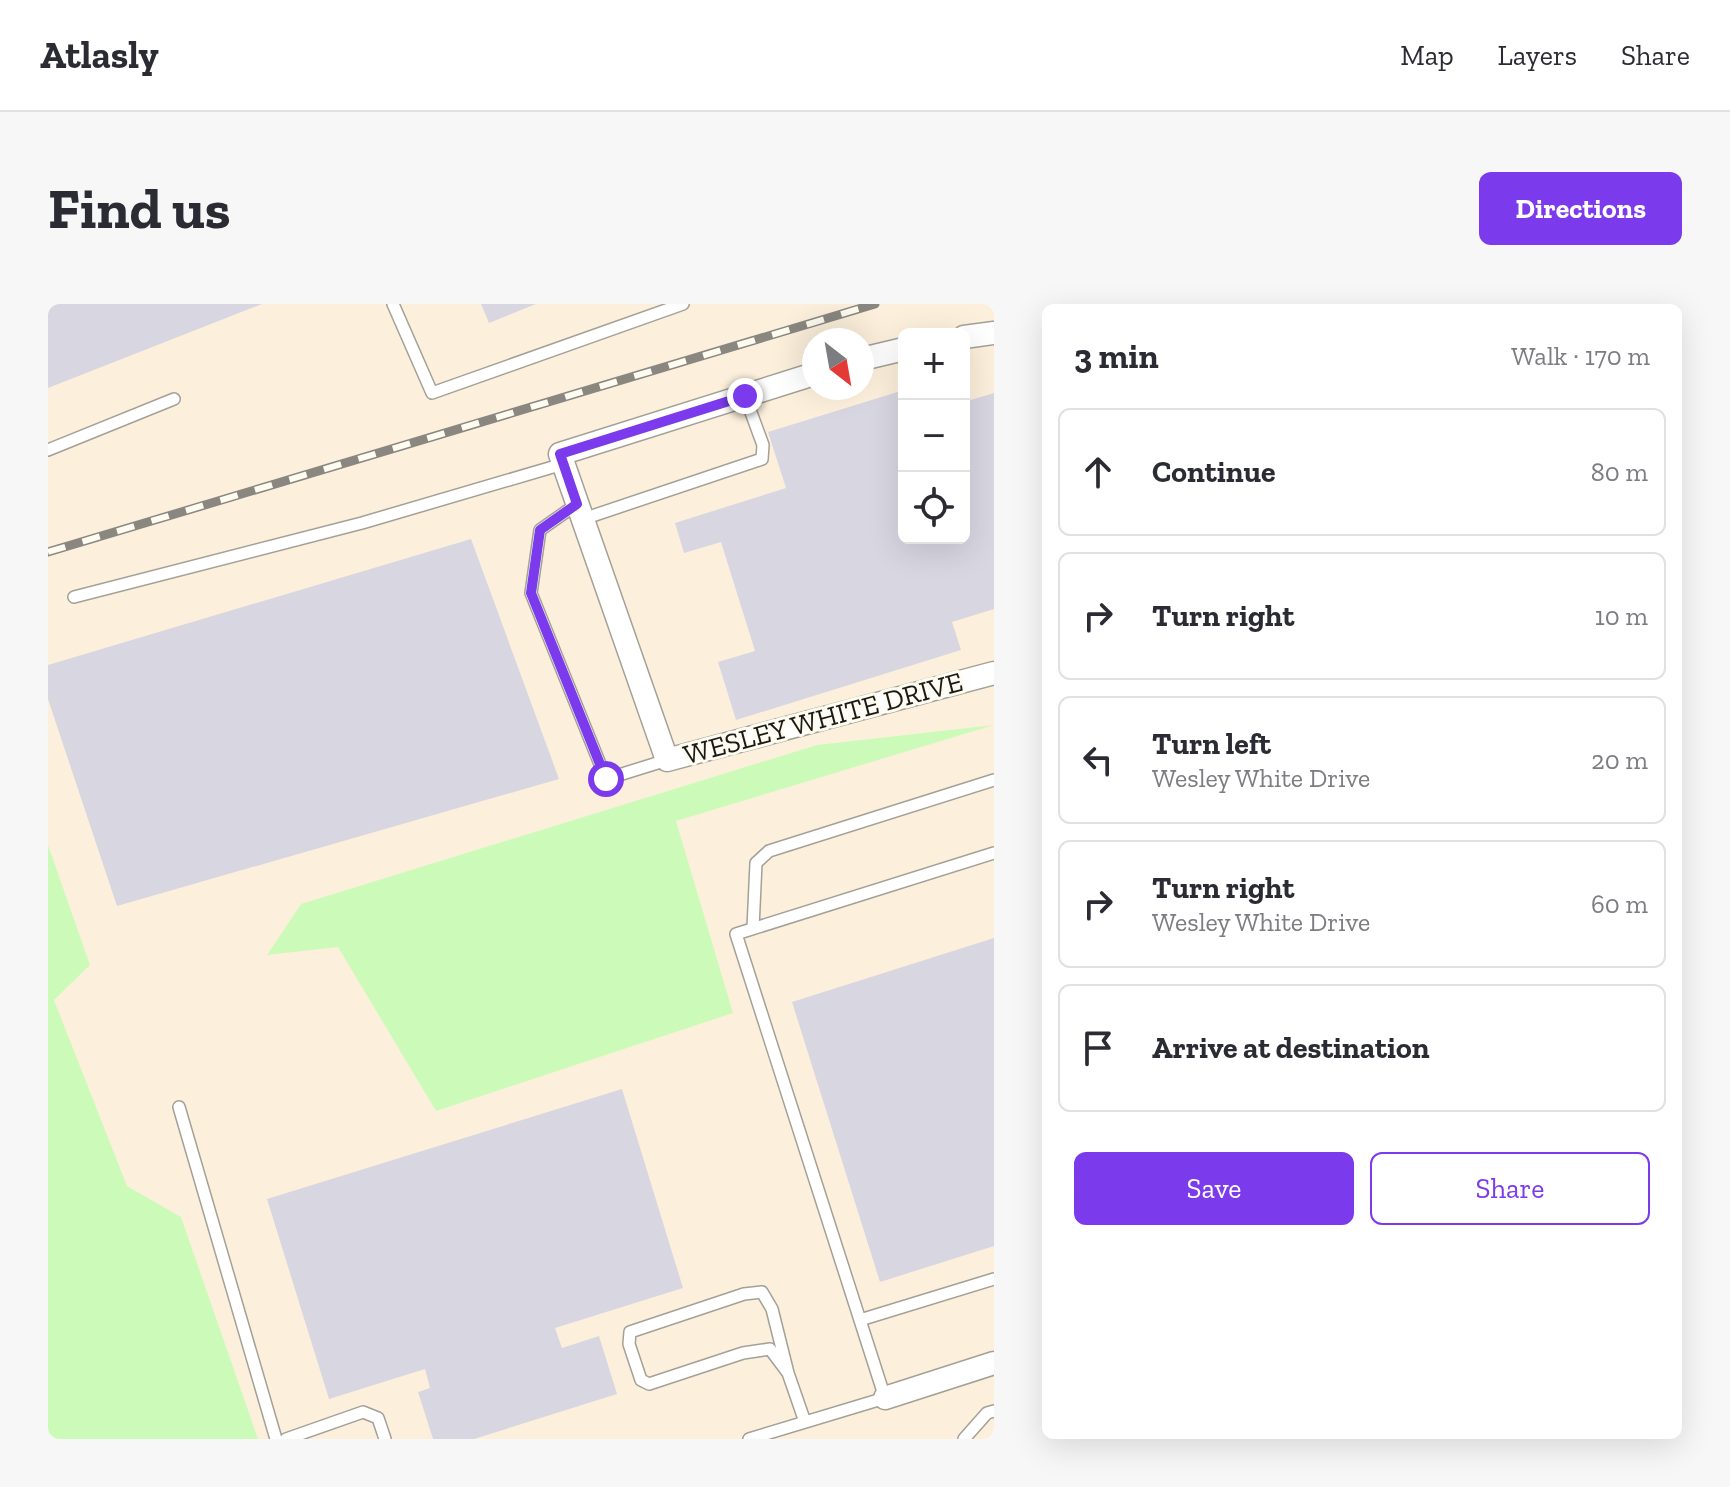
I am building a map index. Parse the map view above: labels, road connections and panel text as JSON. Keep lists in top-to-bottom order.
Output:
{
  "streets": {
    "street": ["WESLEY WHITE DRIVE"]
  },
  "north": "bottom right",
  "page": {
    "header": "Atlasly",
    "nav": ["Map", "Layers", "Share"],
    "buttons": [
      "Directions",
      ["Save", "Share"]
    ],
    "title": "Find us",
    "heading": ["3 min", "Walk · 170 m"],
    "map_buttons": ["+", "−"],
    "list": [
      ["Continue", "80 m"],
      ["Turn right", "10 m"],
      ["Turn left", "Wesley White Drive", "20 m"],
      ["Turn right", "Wesley White Drive", "60 m"],
      "Arrive at destination"
    ]
  }
}
